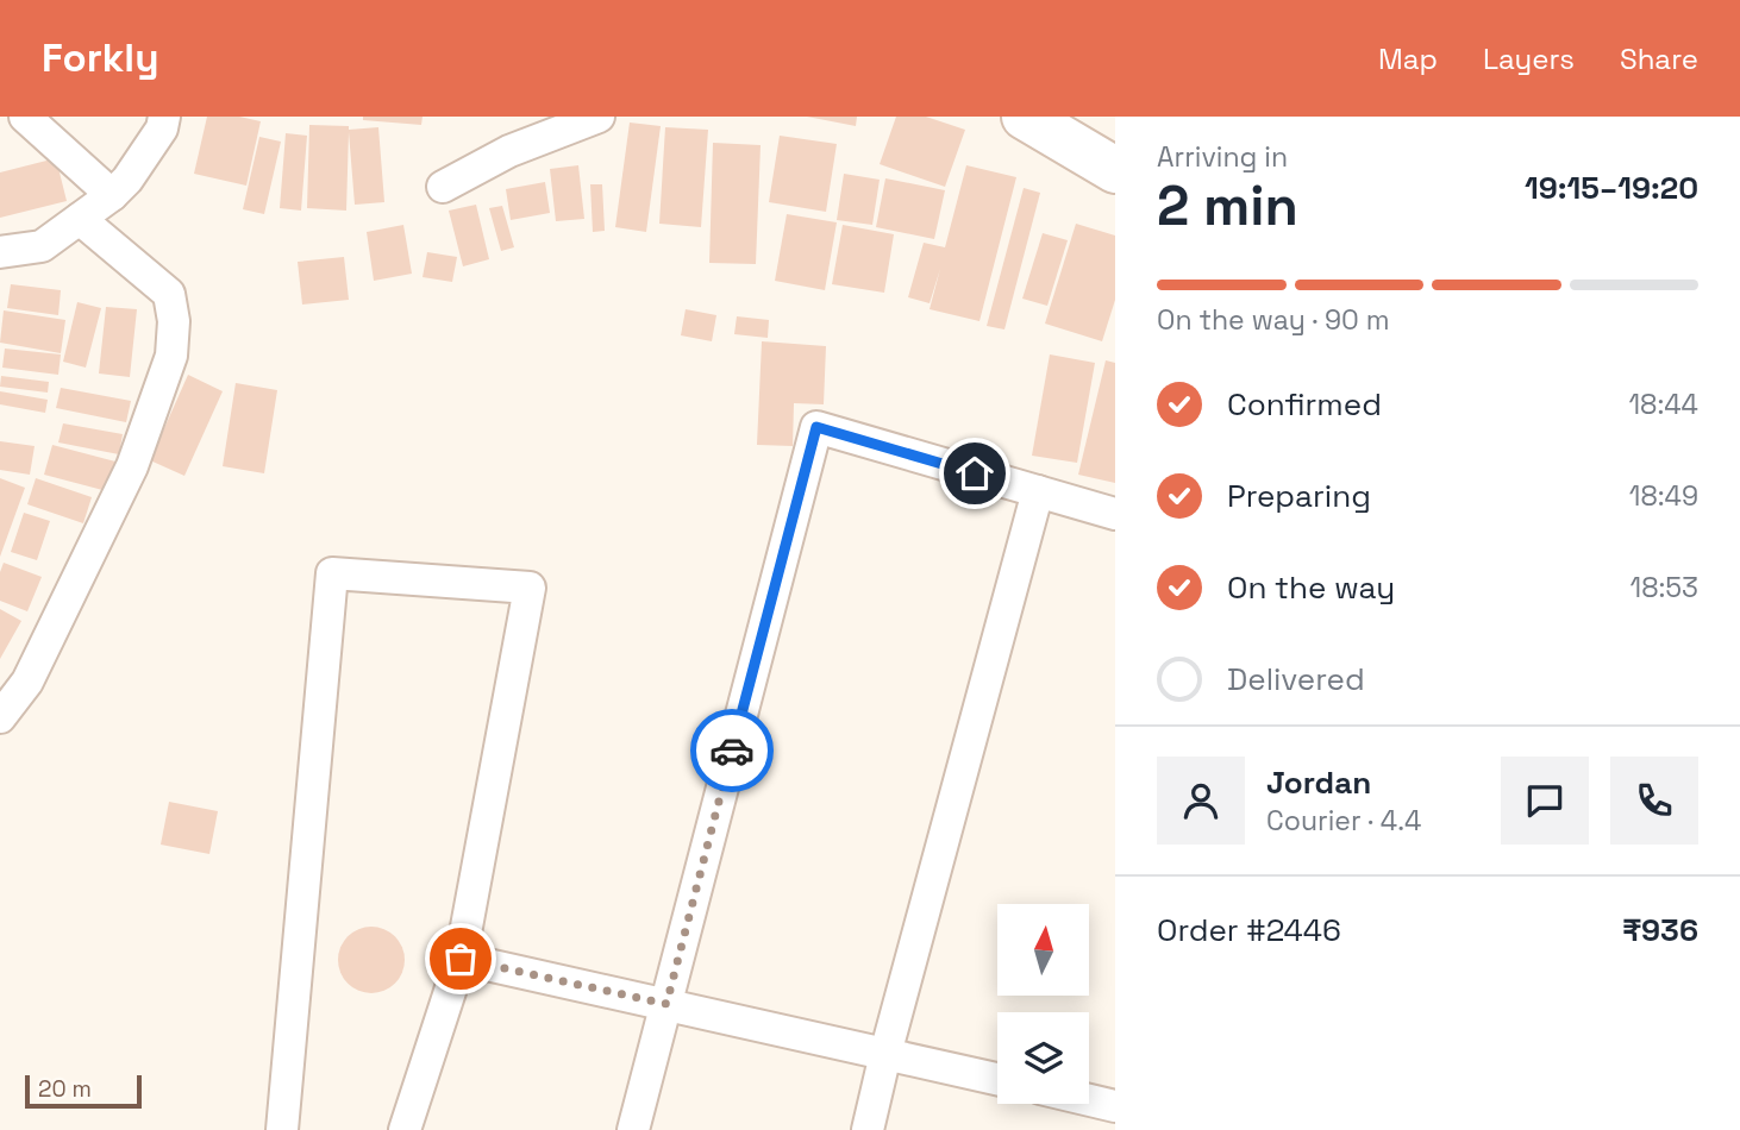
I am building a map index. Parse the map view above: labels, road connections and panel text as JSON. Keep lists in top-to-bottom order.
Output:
{
  "scale_bar": "20 m",
  "north": "top",
  "page": {
    "header": "Forkly",
    "nav": ["Map", "Layers", "Share"],
    "heading": ["2 min", "Arriving in", "19:15–19:20"],
    "panel": [
      "Jordan",
      "Courier · 4.4",
      "Order #2446",
      "₹936"
    ],
    "bar": "On the way · 90 m",
    "list": [
      ["Confirmed", "18:44"],
      ["Preparing", "18:49"],
      ["On the way", "18:53"],
      "Delivered"
    ],
    "scale": "20 m"
  }
}
